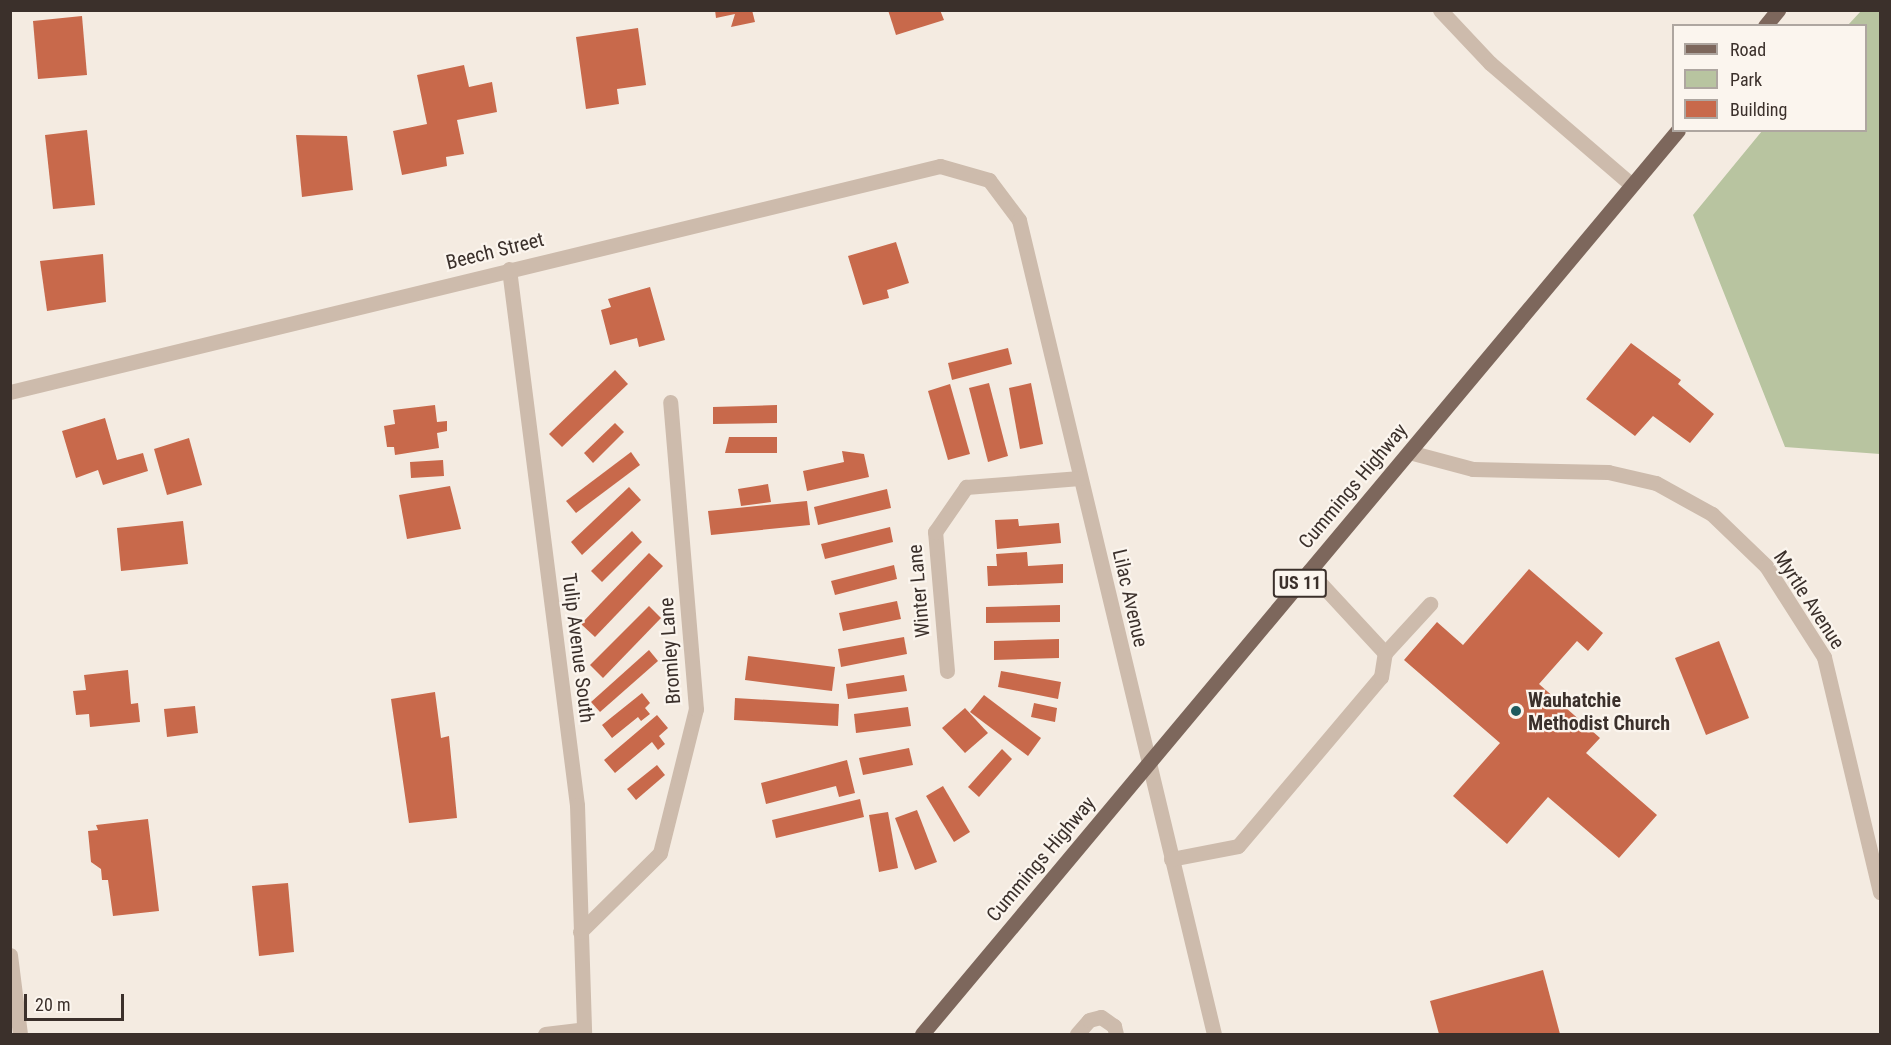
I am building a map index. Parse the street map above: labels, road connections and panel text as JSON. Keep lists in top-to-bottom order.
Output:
{
  "streets": {
    "main road": ["Cummings Highway", "US 11"],
    "street": [
      "Beech Street",
      "Winter Lane",
      "Lilac Avenue",
      "Myrtle Avenue",
      "Tulip Avenue South",
      "Bromley Lane"
    ]
  },
  "crossings": [
    ["Beech Street", "Lilac Avenue"],
    ["Beech Street", "Tulip Avenue South"],
    ["Cummings Highway", "Lilac Avenue"],
    ["Cummings Highway", "Myrtle Avenue"],
    ["Winter Lane", "Lilac Avenue"],
    ["Tulip Avenue South", "Bromley Lane"]
  ],
  "places": ["Wauhatchie Methodist Church"],
  "legend": ["Road", "Park", "Building"],
  "scale_bar": "20 m"
}
